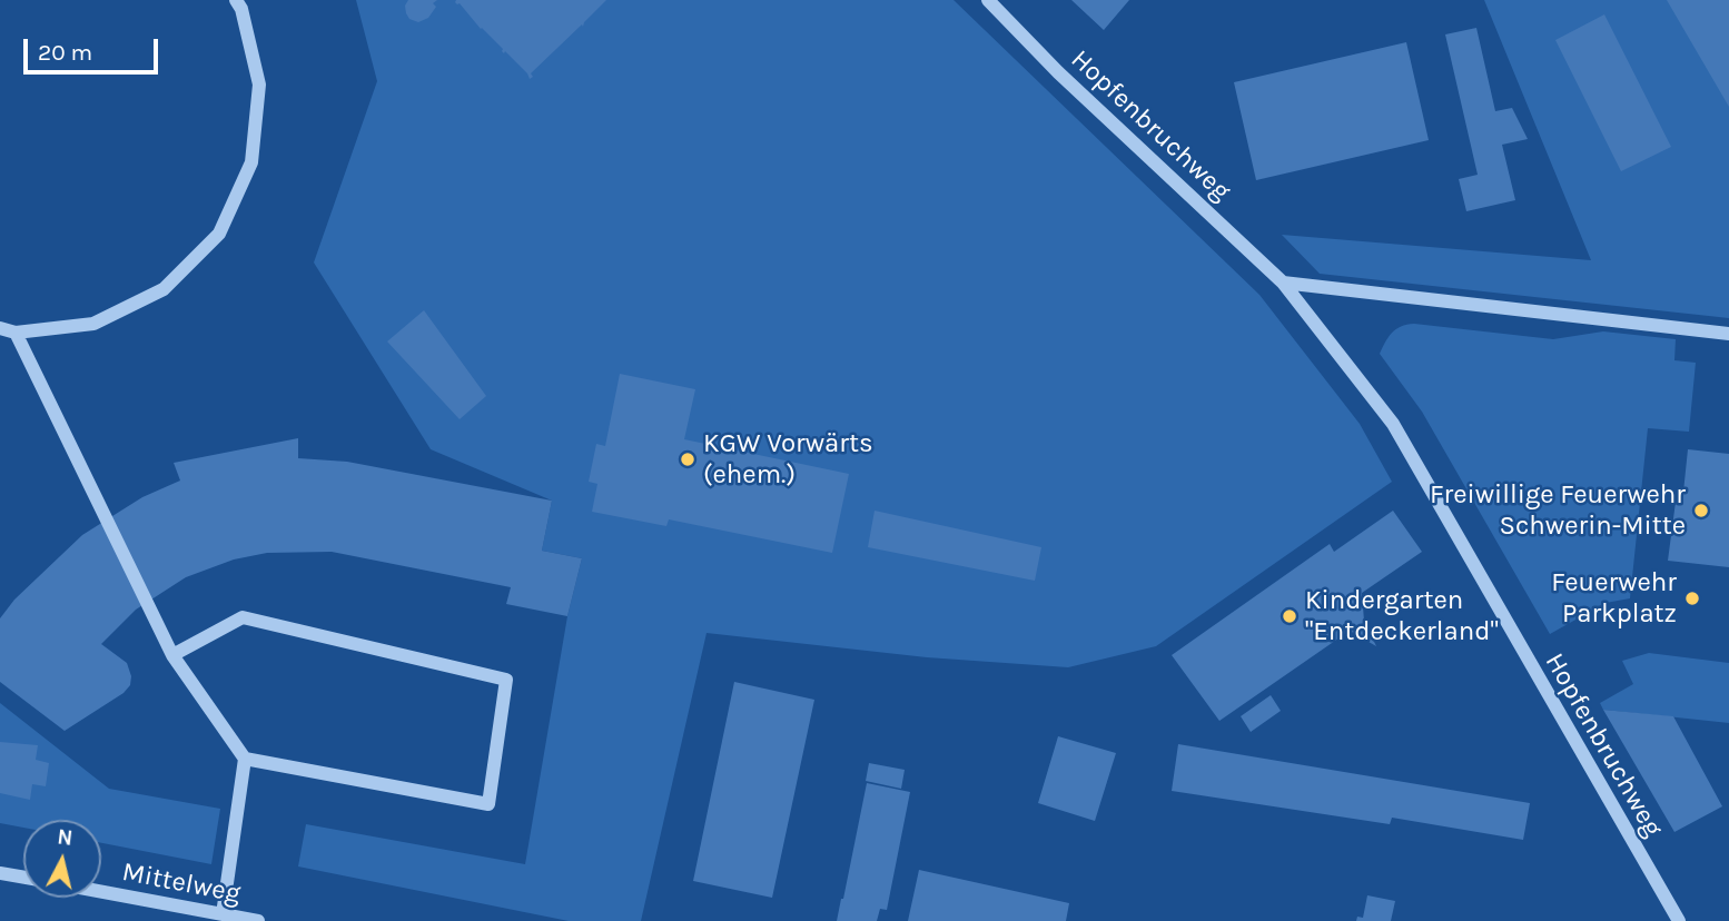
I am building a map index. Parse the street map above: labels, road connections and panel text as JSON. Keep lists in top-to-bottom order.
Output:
{
  "streets": {
    "street": ["Hopfenbruchweg", "Mittelweg"]
  },
  "places": [
    "KGW Vorwärts (ehem.)",
    "Freiwillige Feuerwehr Schwerin-Mitte",
    "Feuerwehr Parkplatz",
    "Kindergarten \"Entdeckerland\""
  ],
  "scale_bar": "20 m",
  "north": "top"
}
